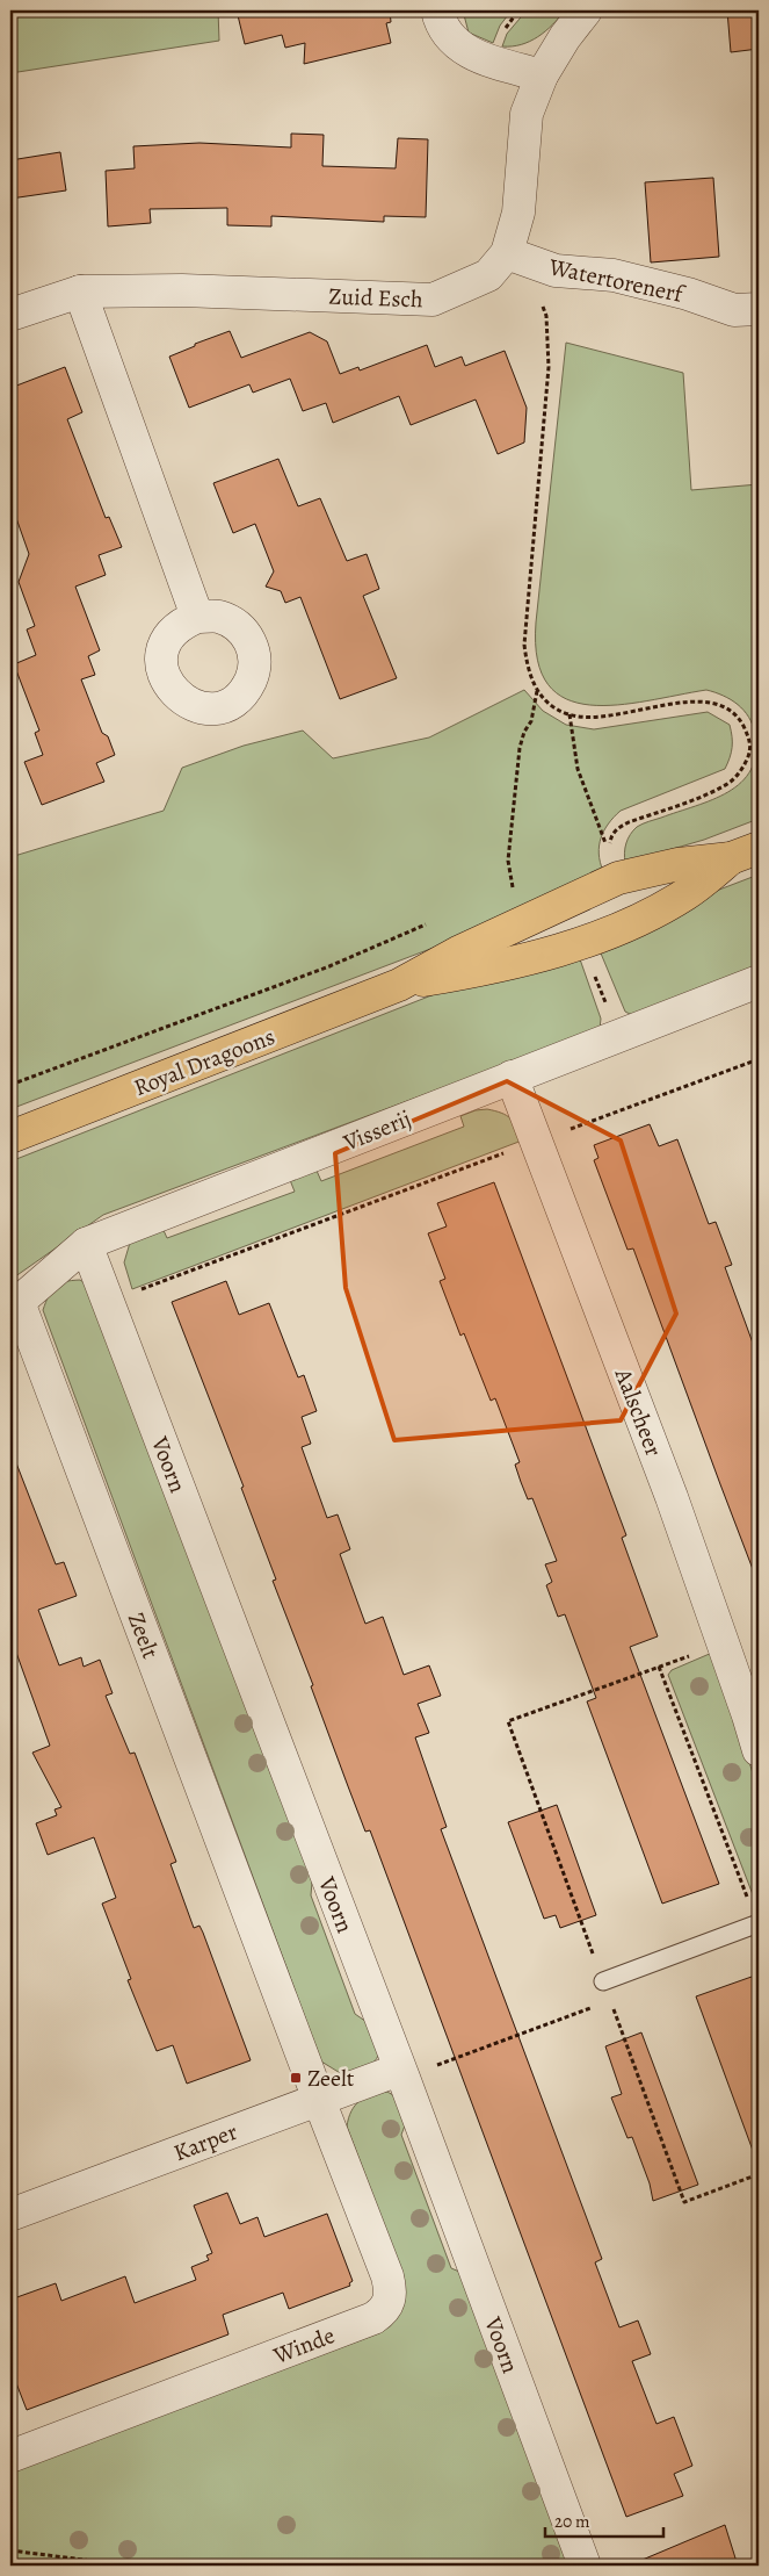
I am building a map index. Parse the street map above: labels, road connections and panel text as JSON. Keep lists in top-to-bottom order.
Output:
{
  "streets": {
    "main road": ["Royal Dragoons"],
    "street": [
      "Watertorenerf",
      "Zuid Esch",
      "Visserij",
      "Aalscheer",
      "Voorn",
      "Zeelt",
      "Karper",
      "Winde"
    ]
  },
  "crossings": [
    ["Watertorenerf", "Zuid Esch"],
    ["Visserij", "Aalscheer"],
    ["Visserij", "Voorn"],
    ["Visserij", "Zeelt"],
    ["Voorn", "Karper"],
    ["Zeelt", "Karper"],
    ["Zeelt", "Winde"],
    ["Karper", "Winde"]
  ],
  "places": {
    "transit": ["Zeelt"]
  },
  "scale_bar": "20 m"
}
